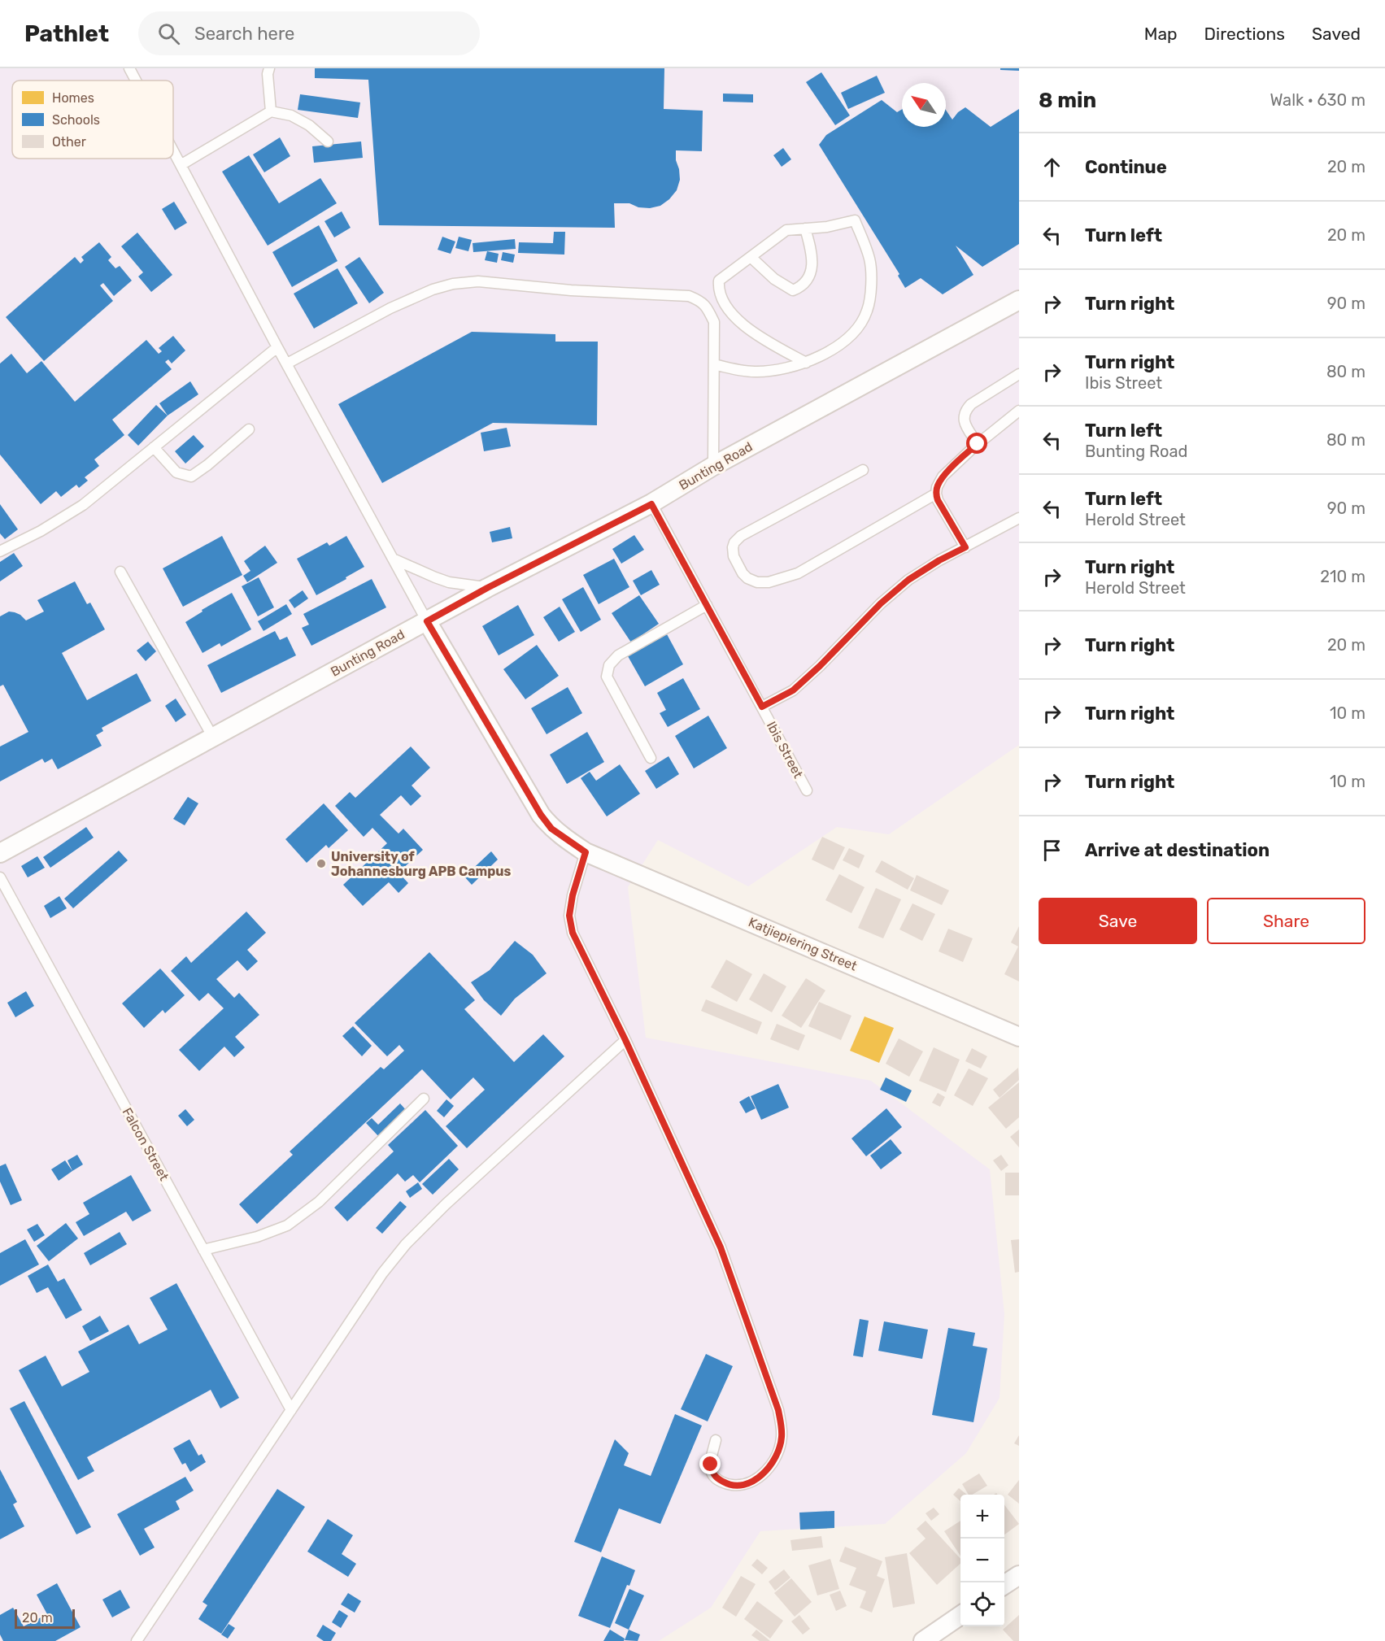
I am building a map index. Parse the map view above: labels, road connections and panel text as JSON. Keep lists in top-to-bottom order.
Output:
{
  "streets": {
    "street": ["Bunting Road", "Katjiepiering Street"],
    "lane": ["Ibis Street", "Falcon Street"]
  },
  "crossings": [
    ["Bunting Road", "Ibis Street"],
    ["Bunting Road", "Katjiepiering Street"]
  ],
  "places": ["University of Johannesburg APB Campus"],
  "legend": ["Homes", "Schools", "Other"],
  "scale_bar": "20 m",
  "north": "top left",
  "page": {
    "header": "Pathlet",
    "search": "Search here",
    "nav": ["Map", "Directions", "Saved"],
    "heading": ["8 min", "Walk · 630 m"],
    "list": [
      ["Continue", "20 m"],
      ["Turn left", "20 m"],
      ["Turn right", "90 m"],
      ["Turn right", "Ibis Street", "80 m"],
      ["Turn left", "Bunting Road", "80 m"],
      ["Turn left", "Herold Street", "90 m"],
      ["Turn right", "Herold Street", "210 m"],
      ["Turn right", "20 m"],
      ["Turn right", "10 m"],
      ["Turn right", "10 m"],
      "Arrive at destination"
    ],
    "buttons": ["Save", "Share"],
    "map_buttons": ["+", "−"],
    "scale": "20 m"
  }
}
